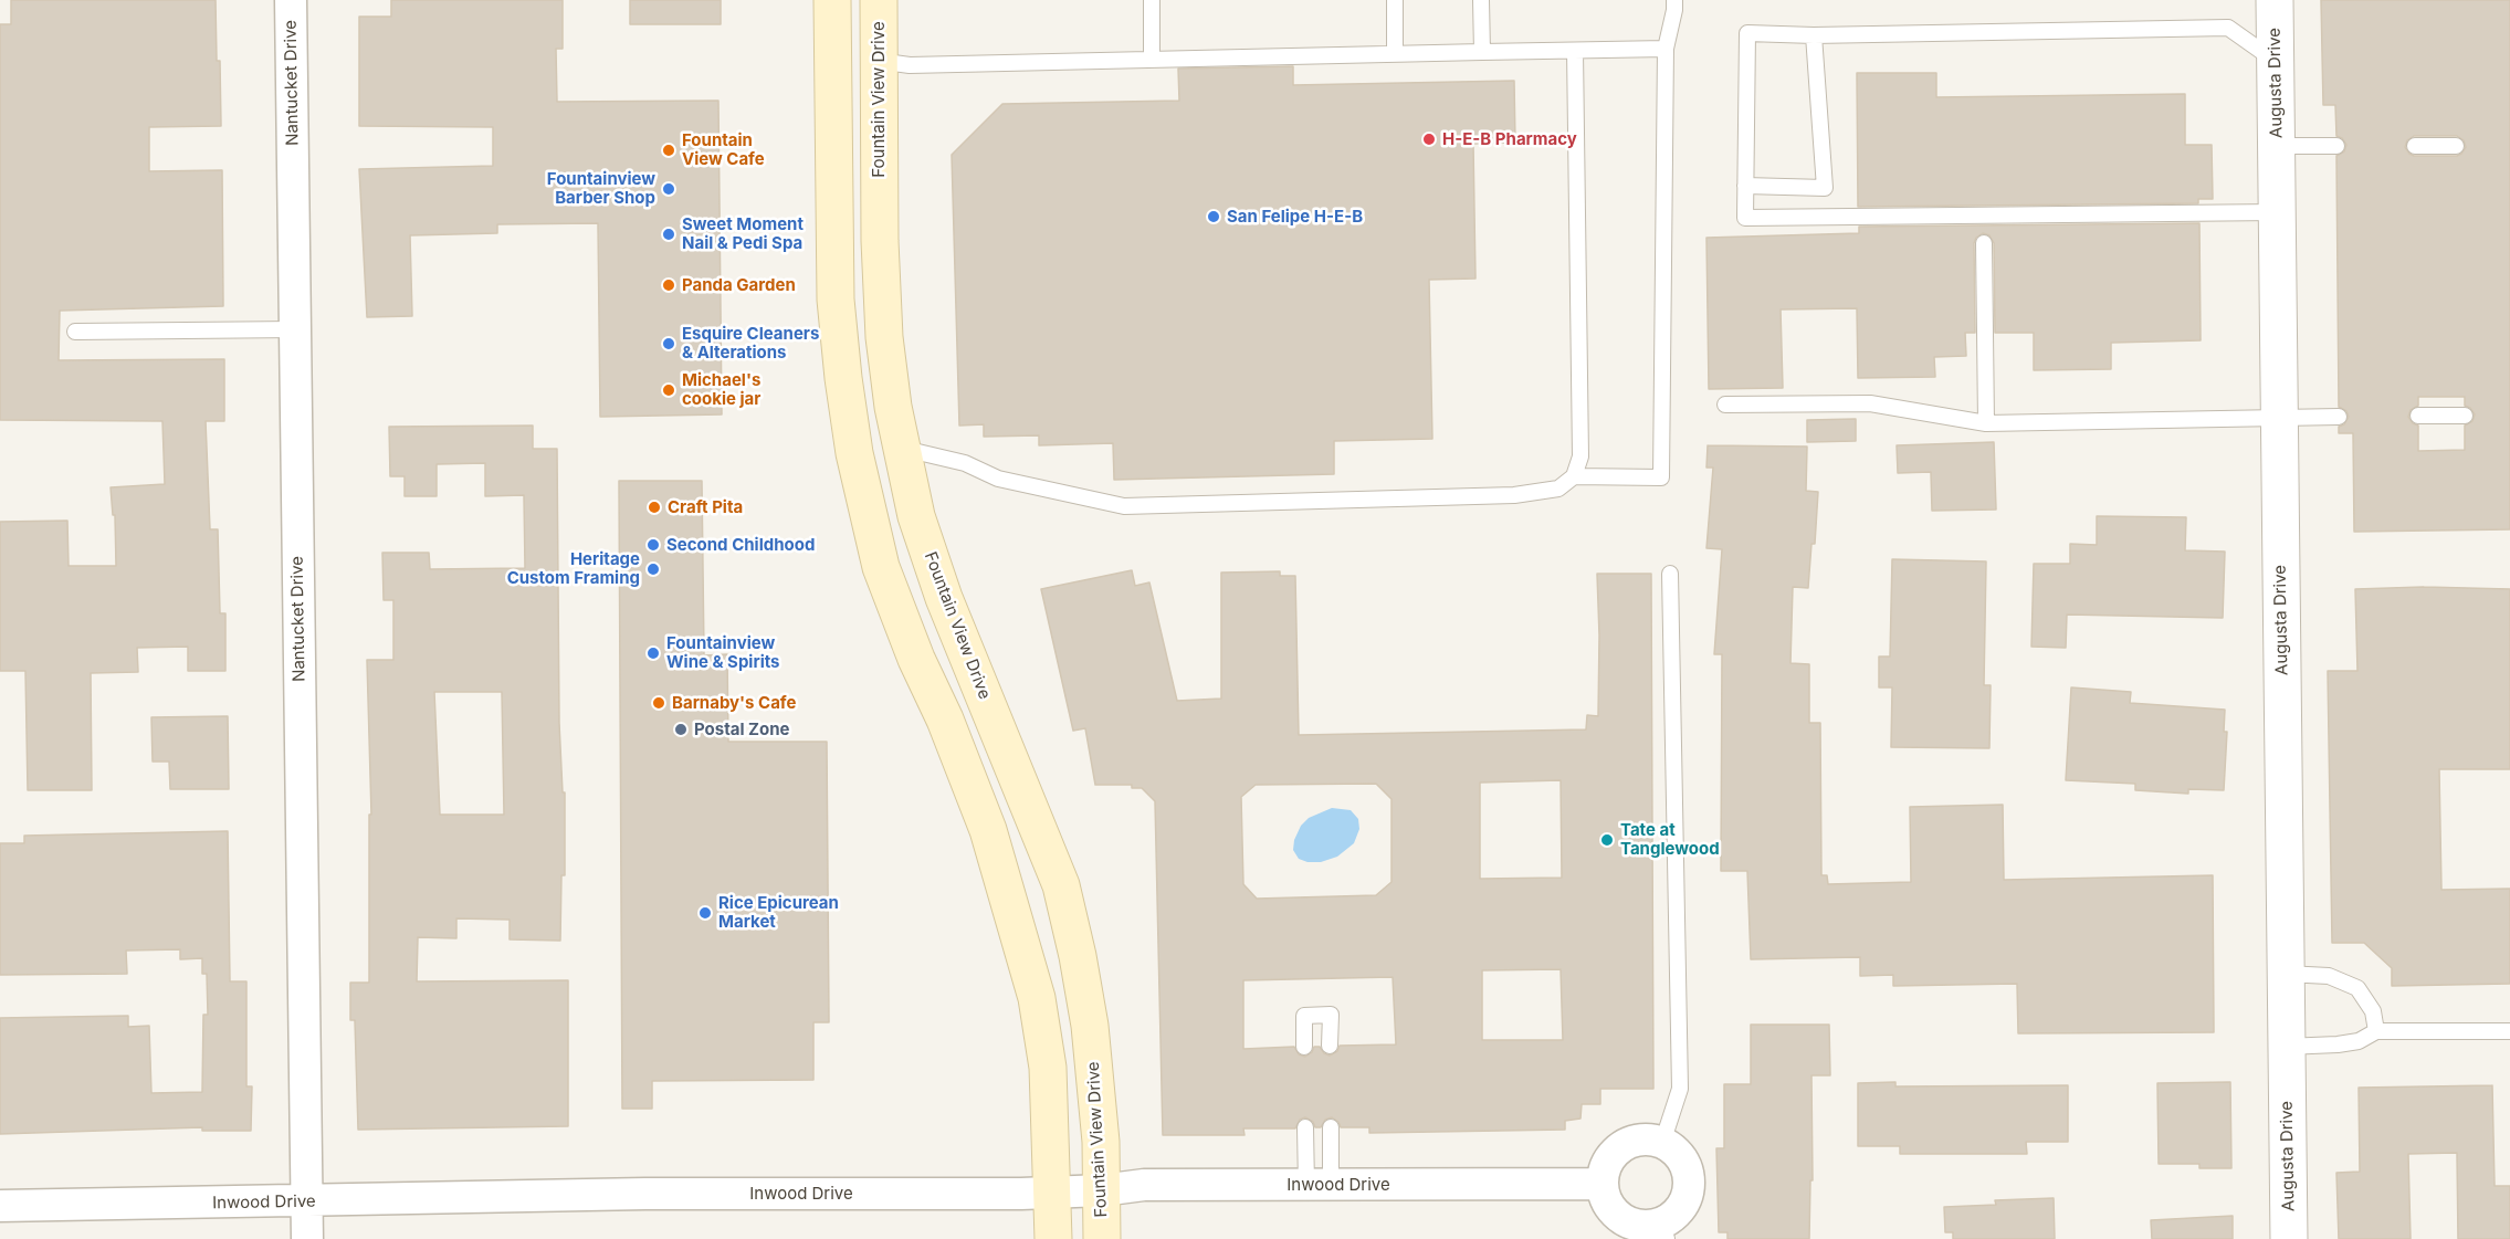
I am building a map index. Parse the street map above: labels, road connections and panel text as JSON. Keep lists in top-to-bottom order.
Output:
{
  "streets": {
    "main road": ["Fountain View Drive"],
    "street": ["Nantucket Drive", "Augusta Drive", "Inwood Drive"]
  },
  "crossings": [
    ["Nantucket Drive", "Inwood Drive"],
    ["Fountain View Drive", "Inwood Drive"]
  ],
  "places": [
    "H-E-B Pharmacy",
    "Fountain View Cafe",
    "Fountainview Barber Shop",
    "San Felipe H-E-B",
    "Sweet Moment Nail & Pedi Spa",
    "Panda Garden",
    "Esquire Cleaners & Alterations",
    "Michael's cookie jar",
    "Craft Pita",
    "Second Childhood",
    "Heritage Custom Framing",
    "Fountainview Wine & Spirits",
    "Barnaby's Cafe",
    "Postal Zone",
    "Tate at Tanglewood",
    "Rice Epicurean Market"
  ]
}
